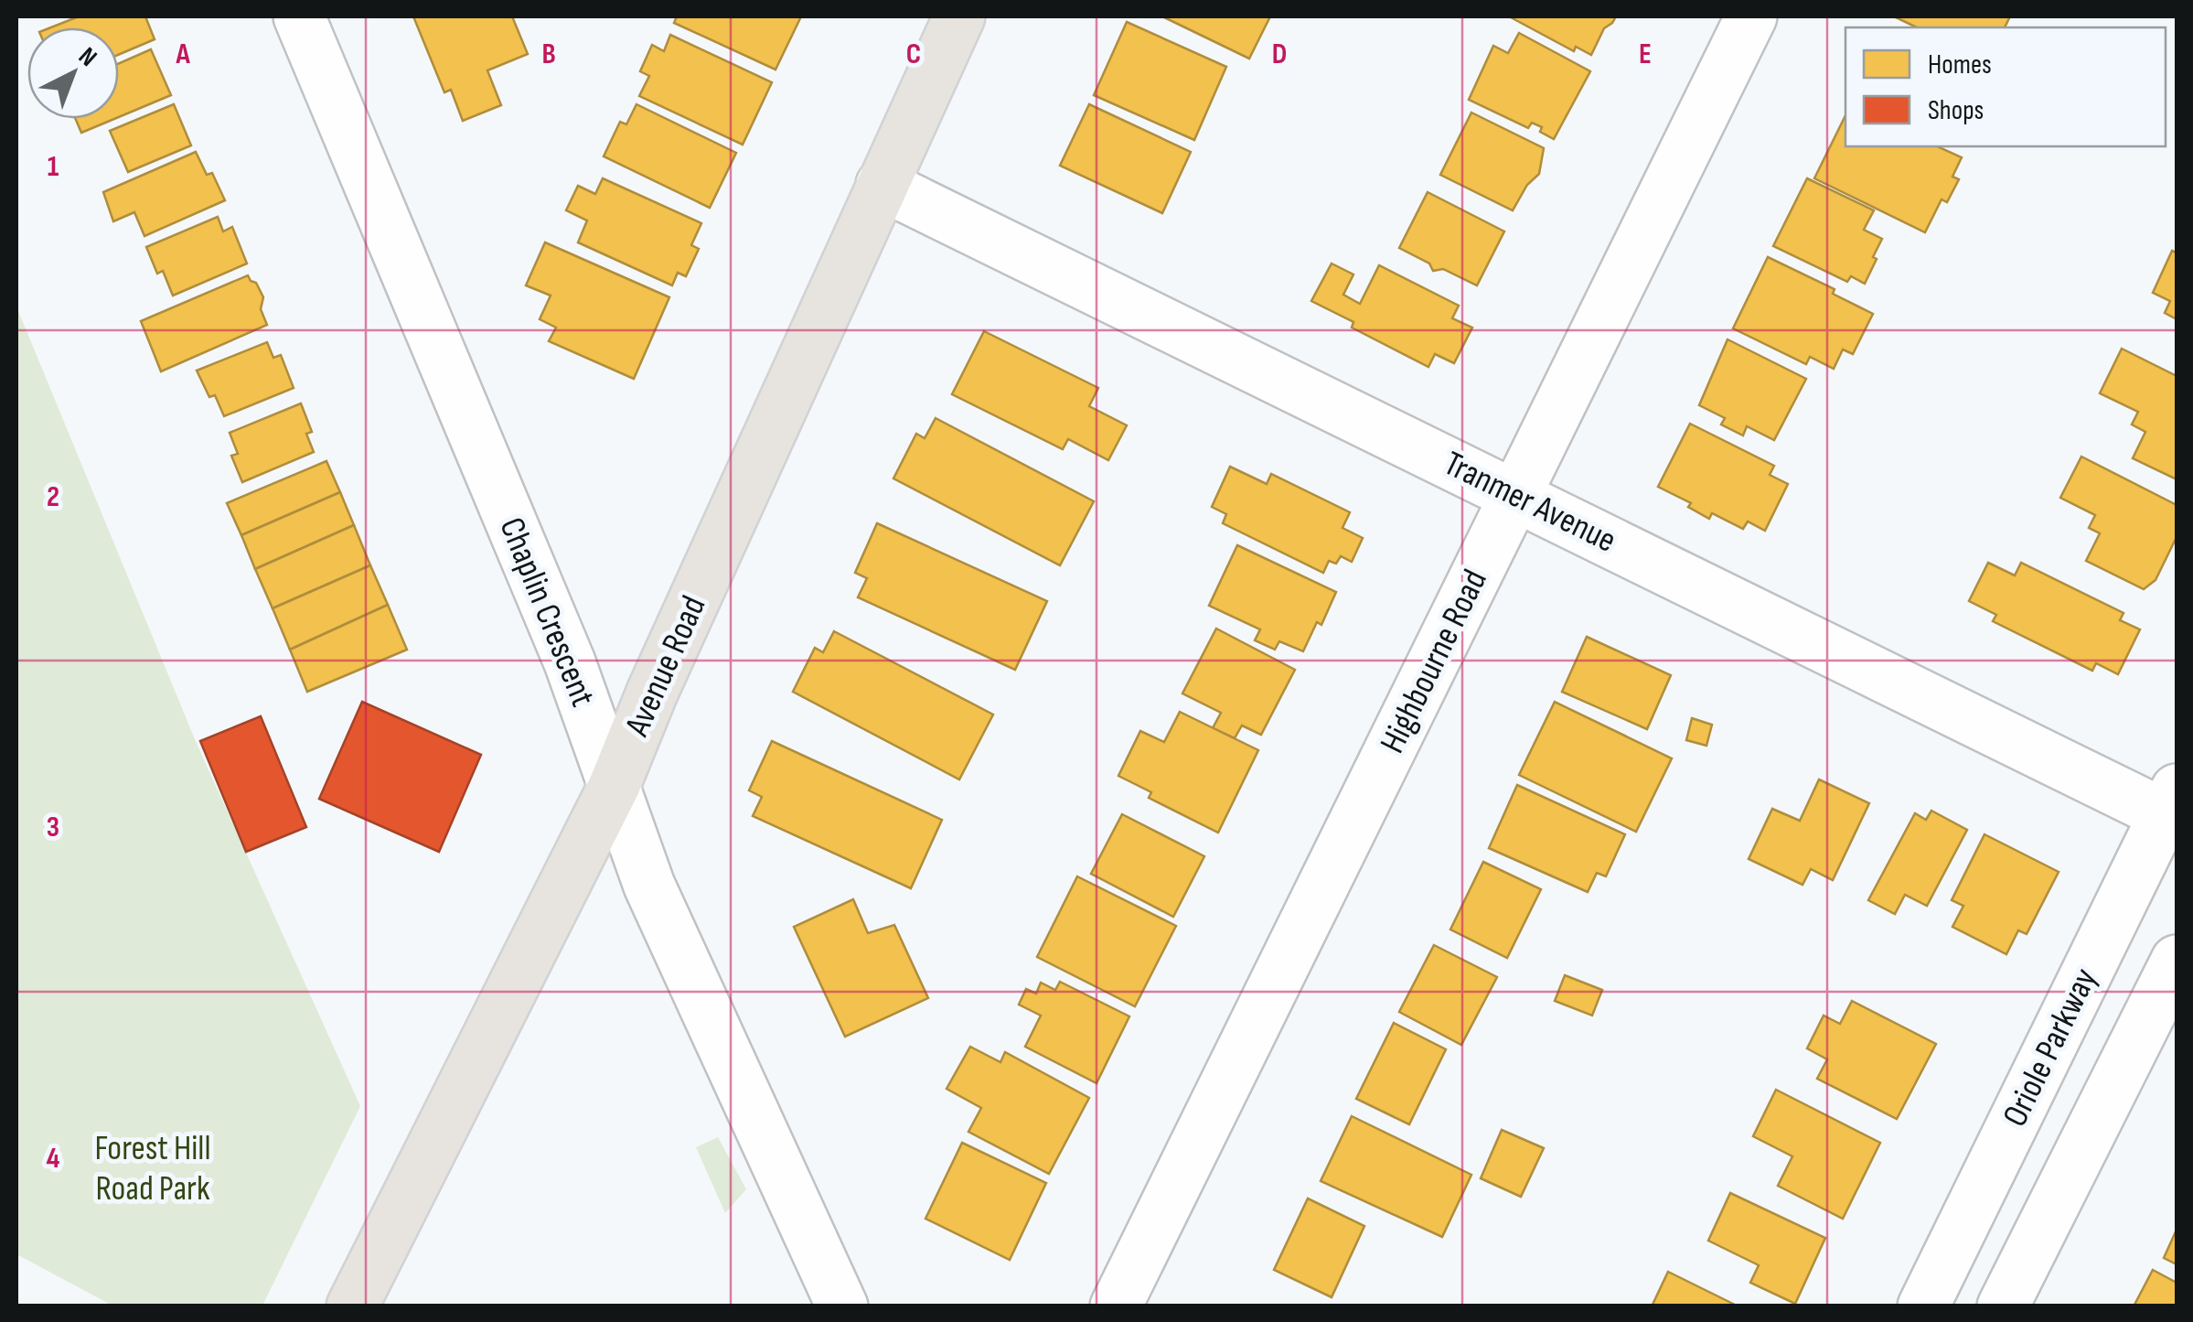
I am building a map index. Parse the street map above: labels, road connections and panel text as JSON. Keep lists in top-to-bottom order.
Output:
{
  "streets": {
    "main road": ["Avenue Road"],
    "street": [
      "Tranmer Avenue",
      "Chaplin Crescent",
      "Highbourne Road",
      "Oriole Parkway"
    ]
  },
  "crossings": [
    ["Tranmer Avenue", "Highbourne Road"],
    ["Tranmer Avenue", "Avenue Road"],
    ["Tranmer Avenue", "Oriole Parkway"],
    ["Chaplin Crescent", "Avenue Road"]
  ],
  "parks": ["Forest Hill Road Park"],
  "legend": ["Homes", "Shops"],
  "north": "top right",
  "grid": {
    "columns": [
      "A",
      "B",
      "C",
      "D",
      "E"
    ],
    "rows": [
      "1",
      "2",
      "3",
      "4"
    ]
  }
}
